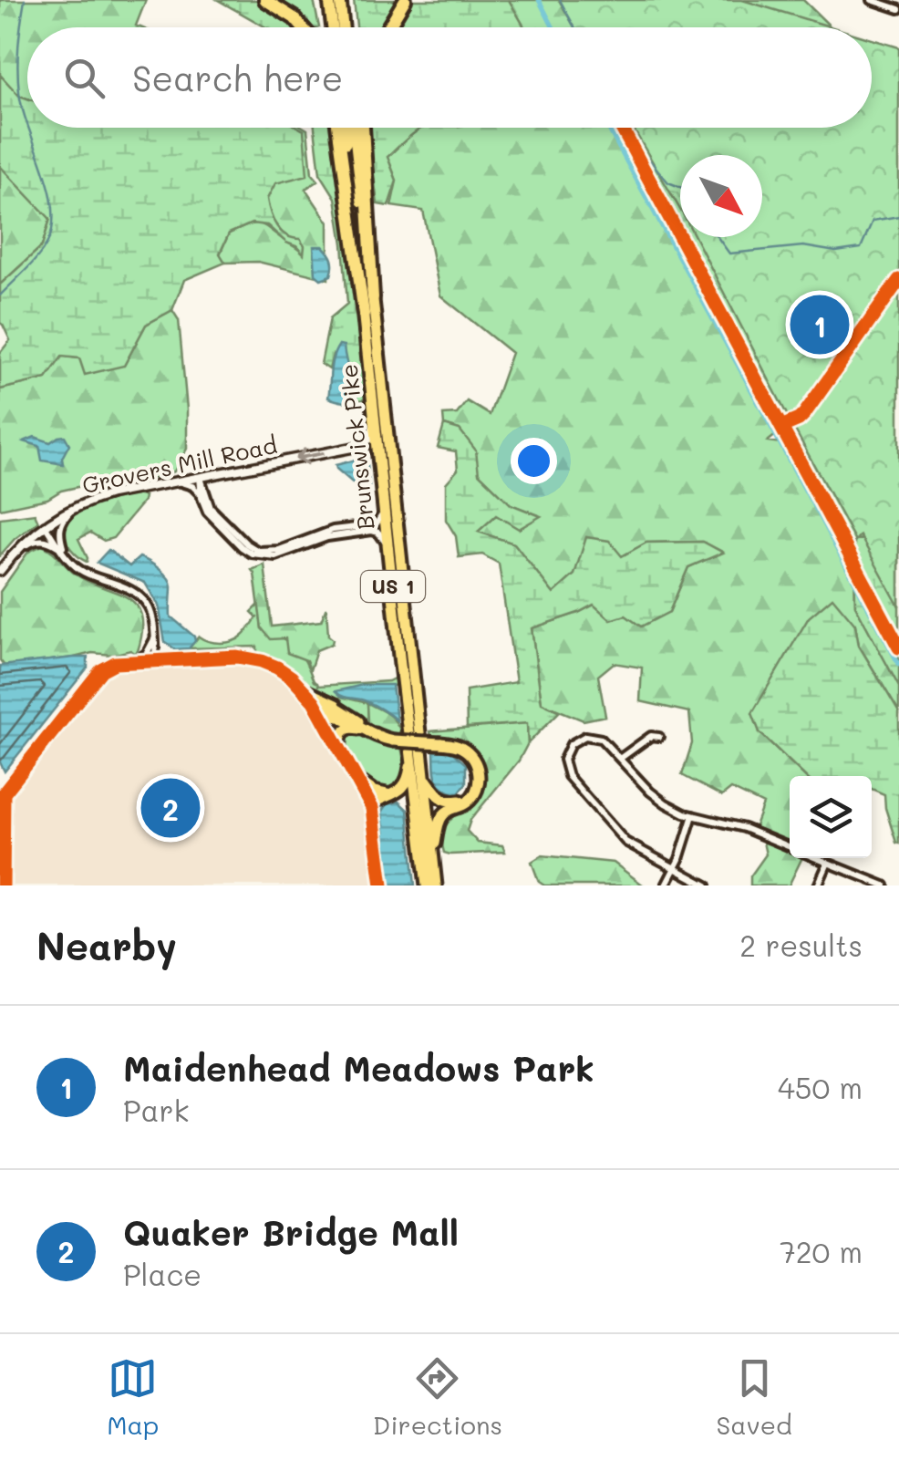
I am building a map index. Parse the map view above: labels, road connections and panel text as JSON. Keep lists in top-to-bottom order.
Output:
{
  "streets": {
    "highway": ["Brunswick Pike", "US 1"],
    "street": ["Grovers Mill Road"]
  },
  "crossings": [
    ["Brunswick Pike", "Grovers Mill Road"]
  ],
  "one_way": ["Grovers Mill Road"],
  "north": "bottom right",
  "page": {
    "search": "Search here",
    "pins": ["1", "2"],
    "heading": ["Nearby", "2 results"],
    "list": [
      {
        "mark": "1",
        "name": "Maidenhead Meadows Park",
        "note": "Park",
        "value": "450 m"
      },
      {
        "mark": "2",
        "name": "Quaker Bridge Mall",
        "note": "Place",
        "value": "720 m"
      }
    ],
    "nav": ["Map", "Directions", "Saved"]
  }
}
